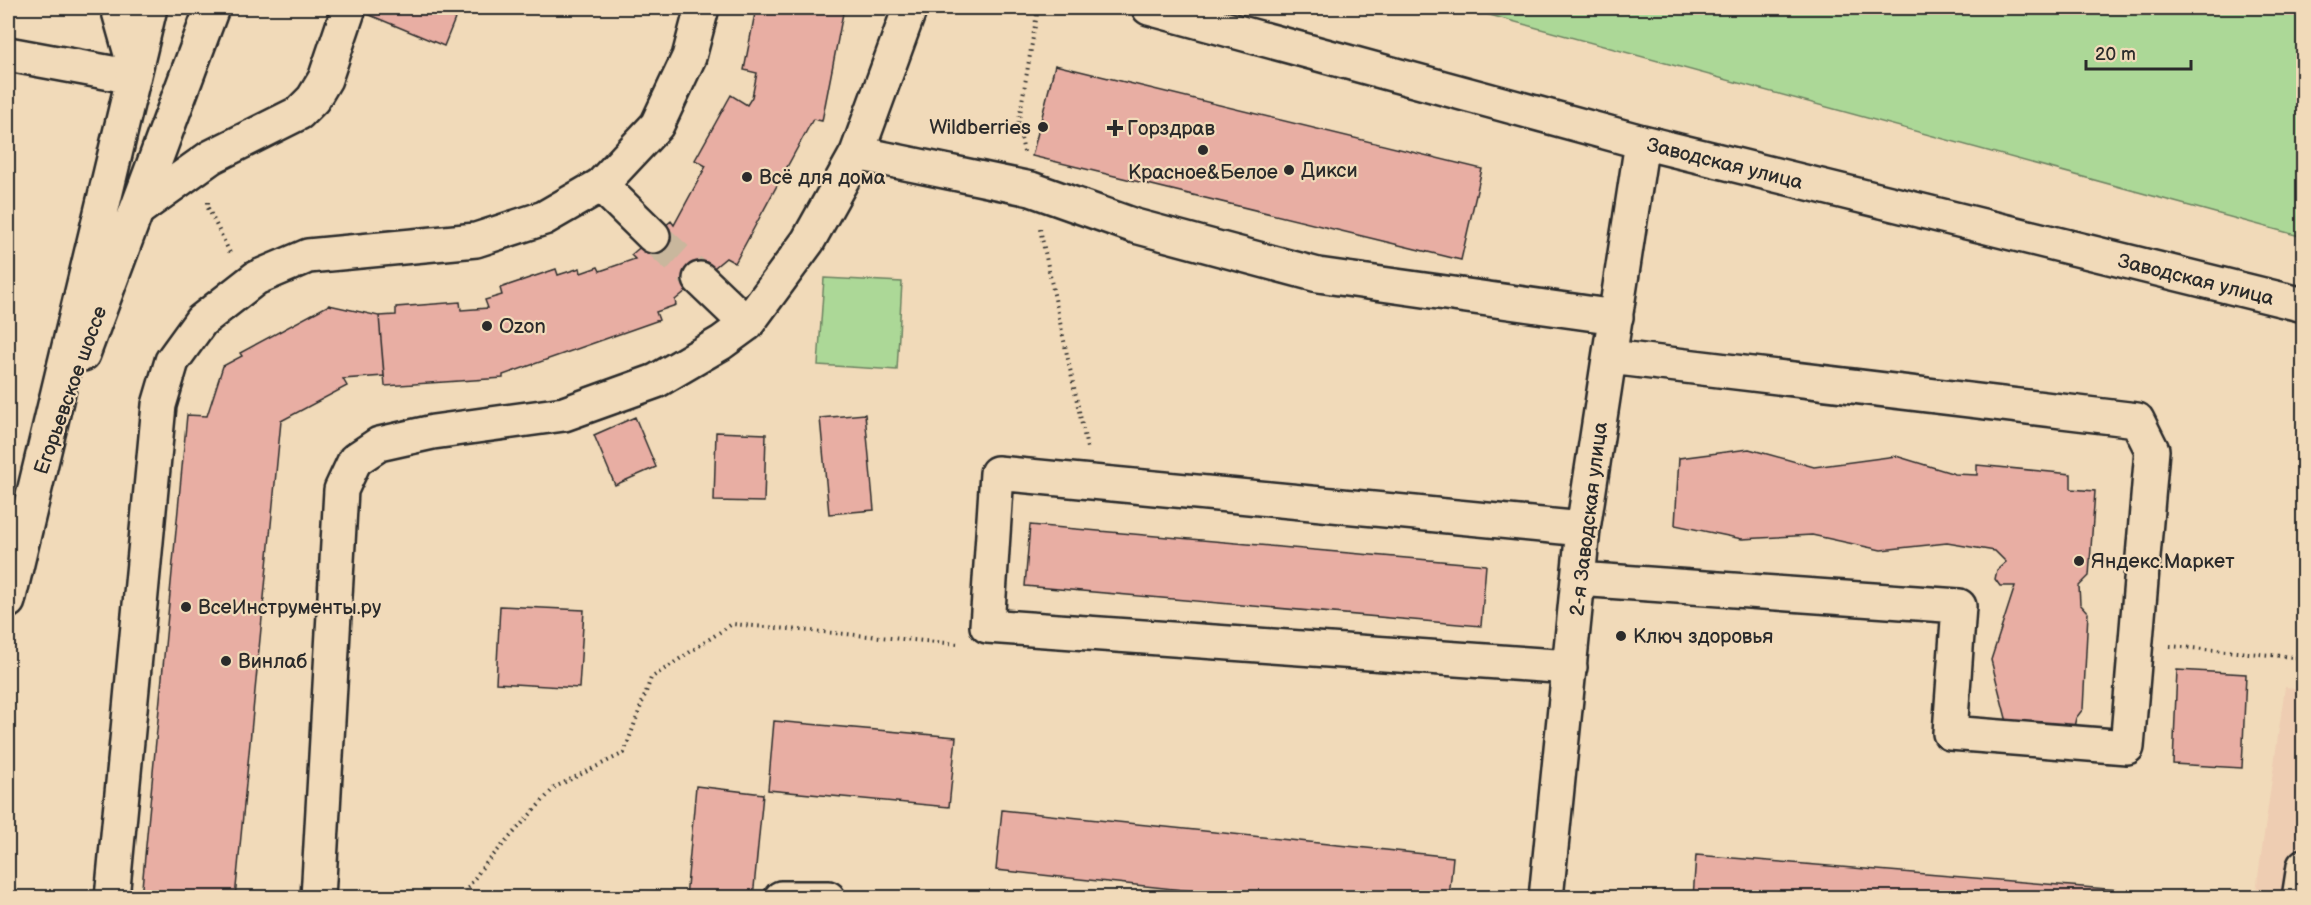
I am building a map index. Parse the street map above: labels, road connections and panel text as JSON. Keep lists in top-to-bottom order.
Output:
{
  "streets": {
    "street": ["Заводская улица", "Егорьевское шоссе", "2-я Заводская улица"]
  },
  "crossings": [
    ["Заводская улица", "2-я Заводская улица"]
  ],
  "places": {
    "other": [
      "Wildberries",
      "Красное&Белое",
      "Дикси",
      "Всё для дома",
      "Ozon",
      "Яндекс.Маркет",
      "ВсеИнструменты.ру",
      "Ключ здоровья",
      "Винлаб"
    ],
    "health": ["Горздрав"]
  },
  "scale_bar": "20 m"
}
